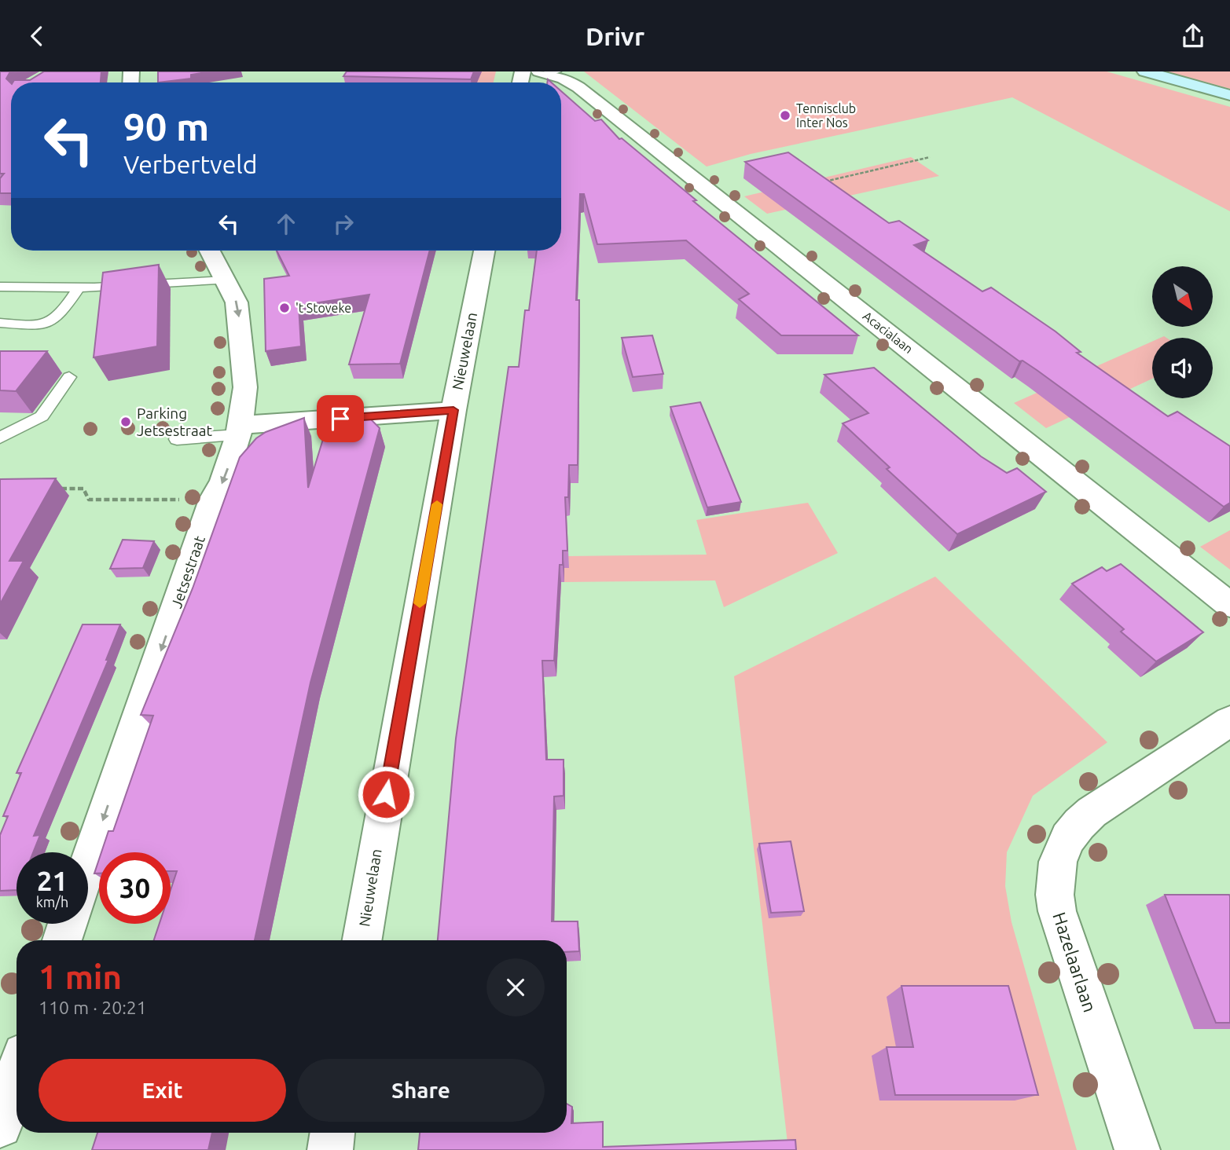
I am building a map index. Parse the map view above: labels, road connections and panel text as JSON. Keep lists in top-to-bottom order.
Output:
{
  "streets": {
    "street": [
      "Acacialaan",
      "Nieuwelaan",
      "Jetsestraat",
      "Hazelaarlaan"
    ]
  },
  "one_way": ["Jetsestraat"],
  "places": ["Tennisclub Inter Nos", "'t Stoveke", "Parking Jetsestraat"],
  "north": "bottom right",
  "page": {
    "header": "Drivr",
    "turn": ["90 m", "Verbertveld"],
    "speed": "21 km/h",
    "limit": "30",
    "heading": ["1 min", "110 m · 20:21"],
    "buttons": ["Exit", "Share"]
  }
}
